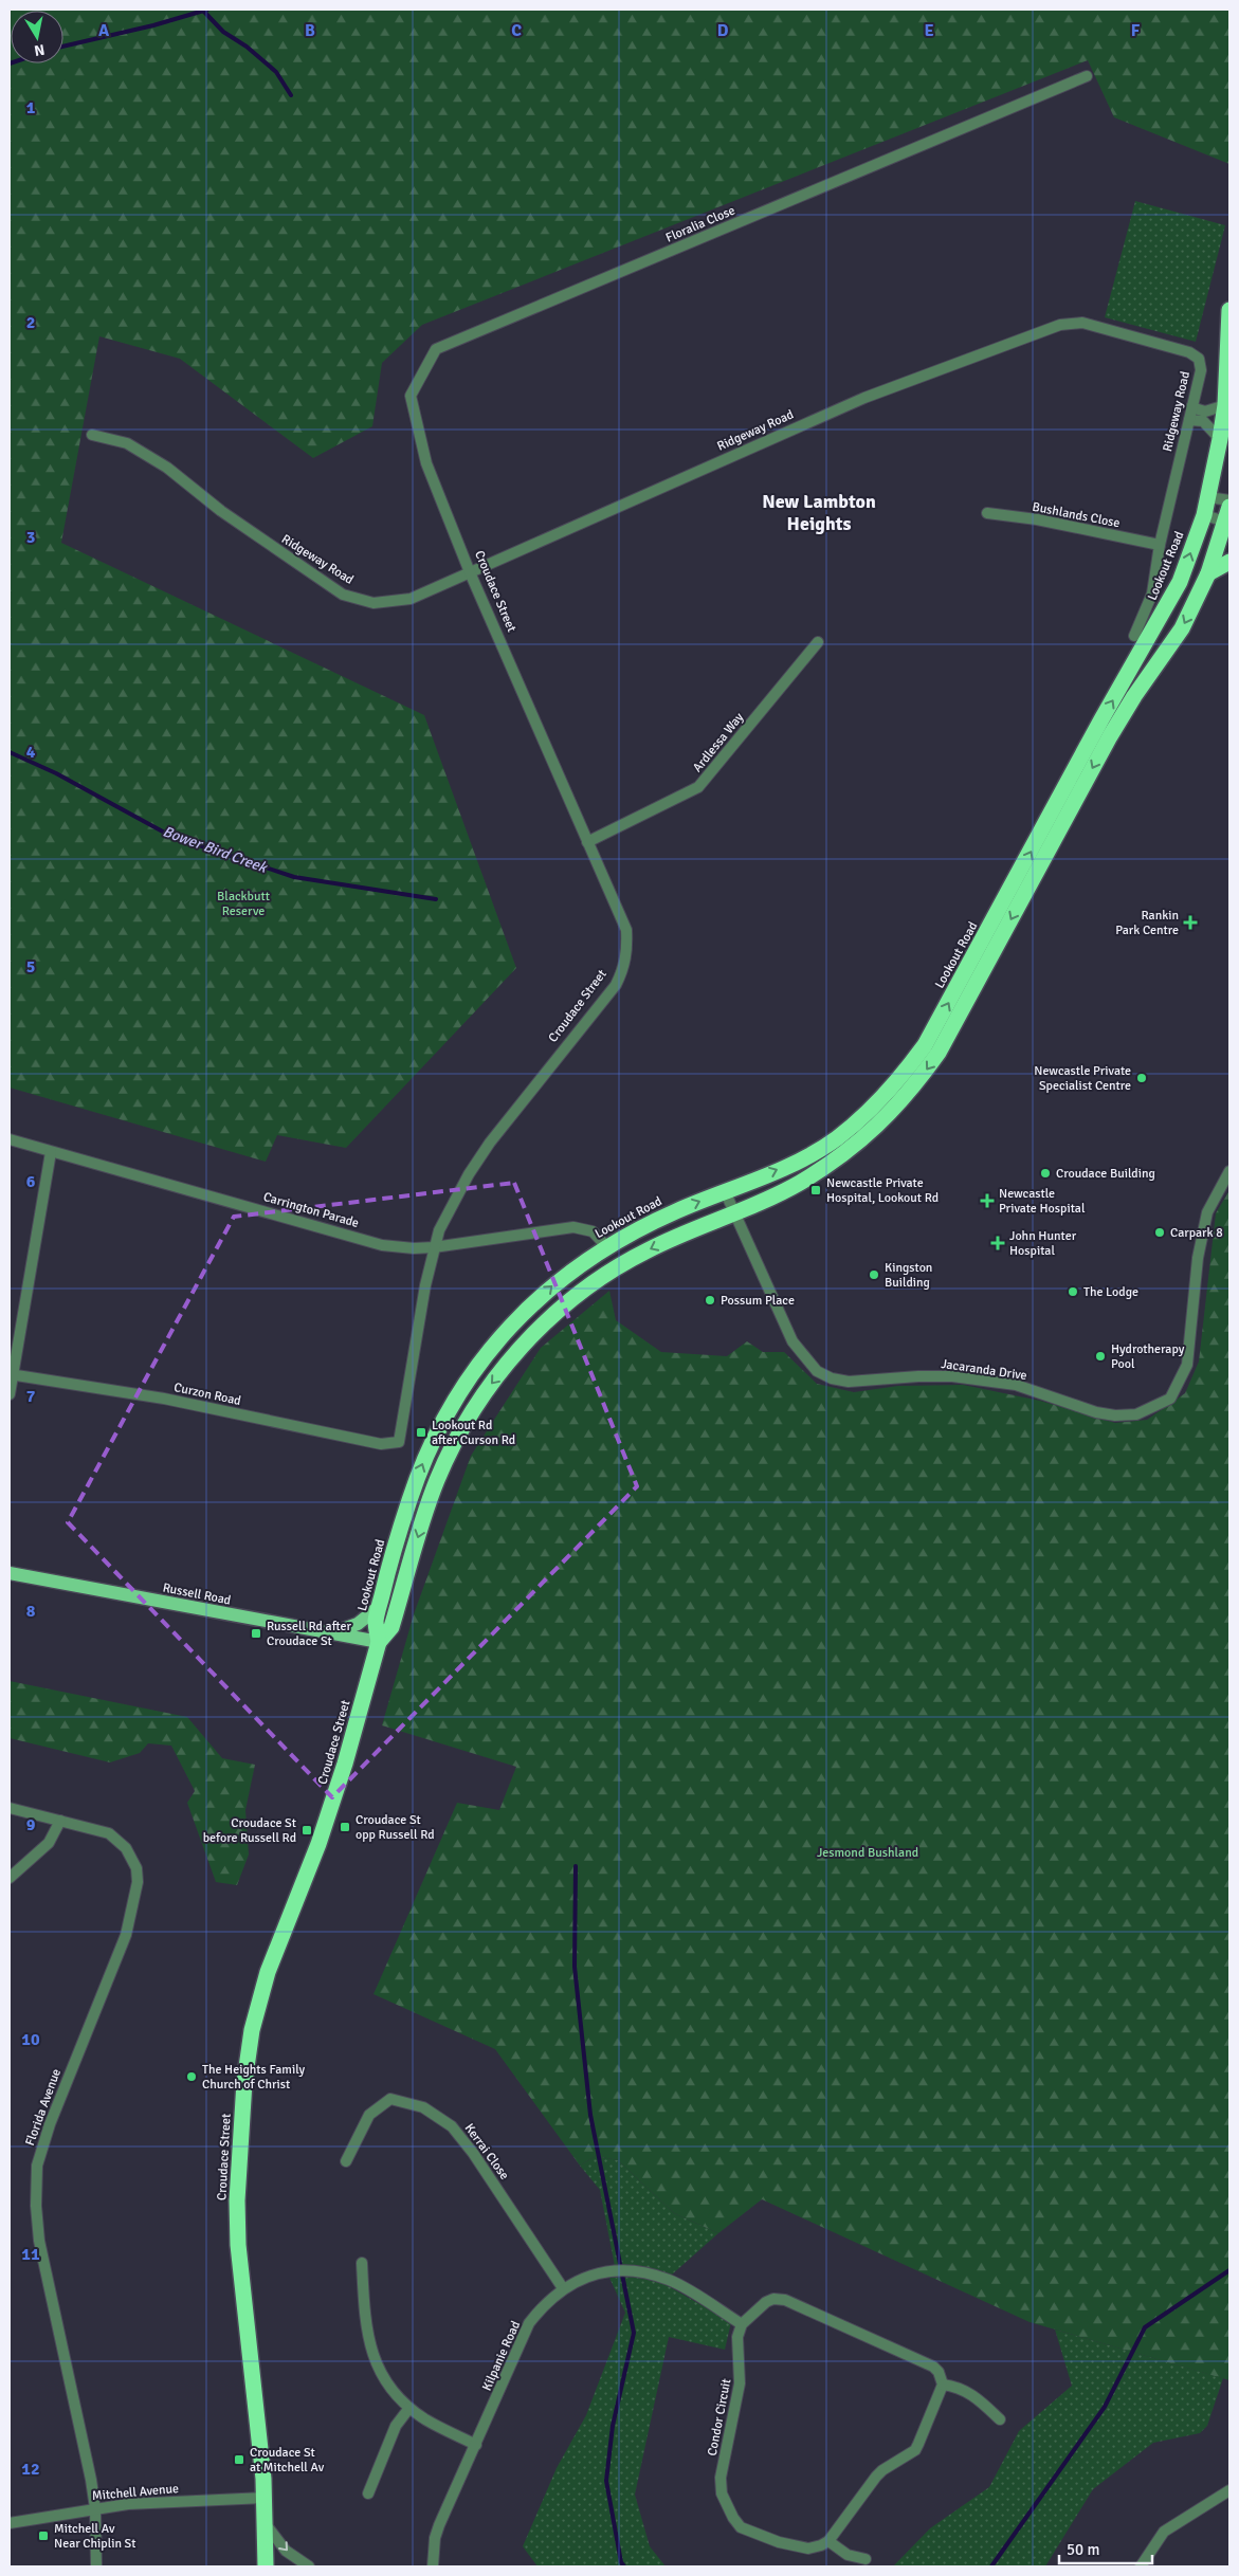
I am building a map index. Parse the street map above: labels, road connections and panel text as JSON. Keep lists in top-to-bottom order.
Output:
{
  "streets": {
    "highway": ["Lookout Road", "Croudace Street"],
    "main road": ["Russell Road"],
    "street": [
      "Floralia Close",
      "Ridgeway Road",
      "Bushlands Close",
      "Ardlessa Way",
      "Carrington Parade",
      "Jacaranda Drive",
      "Curzon Road",
      "Florida Avenue",
      "Kerrai Close",
      "Kilpanie Road",
      "Condor Circuit",
      "Mitchell Avenue"
    ]
  },
  "crossings": [
    ["Floralia Close", "Croudace Street"],
    ["Ridgeway Road", "Bushlands Close"],
    ["Ridgeway Road", "Croudace Street"],
    ["Lookout Road", "Croudace Street"],
    ["Lookout Road", "Carrington Parade"],
    ["Lookout Road", "Jacaranda Drive"],
    ["Lookout Road", "Russell Road"],
    ["Croudace Street", "Ardlessa Way"],
    ["Croudace Street", "Carrington Parade"],
    ["Croudace Street", "Curzon Road"],
    ["Croudace Street", "Russell Road"],
    ["Croudace Street", "Mitchell Avenue"],
    ["Florida Avenue", "Mitchell Avenue"],
    ["Kerrai Close", "Kilpanie Road"],
    ["Kilpanie Road", "Condor Circuit"]
  ],
  "districts": ["New Lambton Heights"],
  "water": ["Bower Bird Creek"],
  "parks": ["Blackbutt Reserve", "Jesmond Bushland"],
  "places": {
    "health": ["Rankin Park Centre", "Newcastle Private Hospital", "John Hunter Hospital"],
    "other": [
      "Newcastle Private Specialist Centre",
      "Croudace Building",
      "Carpark 8",
      "Kingston Building",
      "The Lodge",
      "Possum Place",
      "Hydrotherapy Pool",
      "The Heights Family Church of Christ"
    ],
    "transit": [
      "Newcastle Private Hospital, Lookout Rd",
      "Lookout Rd after Curson Rd",
      "Russell Rd after Croudace St",
      "Croudace St opp Russell Rd",
      "Croudace St before Russell Rd",
      "Croudace St at Mitchell Av",
      "Mitchell Av Near Chiplin St"
    ]
  },
  "scale_bar": "50 m",
  "north": "bottom",
  "grid": {
    "columns": [
      "A",
      "B",
      "C",
      "D",
      "E",
      "F"
    ],
    "rows": [
      "1",
      "2",
      "3",
      "4",
      "5",
      "6",
      "7",
      "8",
      "9",
      "10",
      "11",
      "12"
    ]
  }
}
